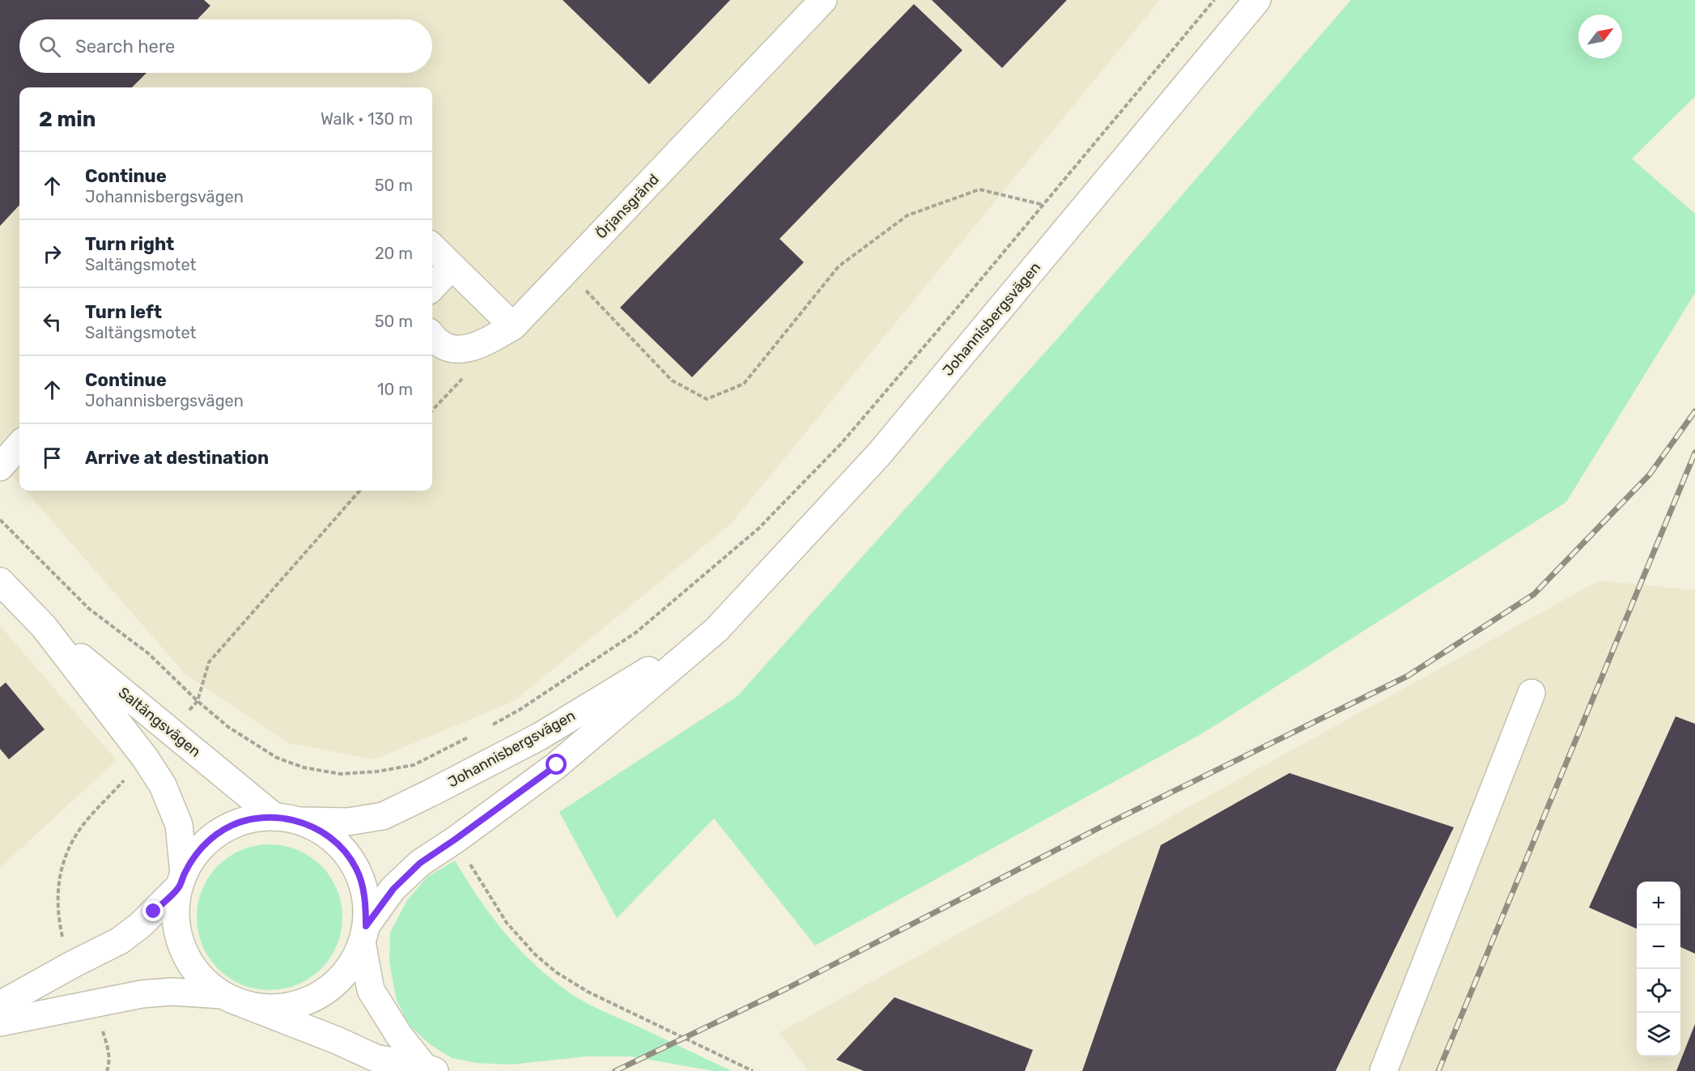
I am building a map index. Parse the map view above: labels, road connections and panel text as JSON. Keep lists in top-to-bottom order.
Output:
{
  "streets": {
    "main road": ["Örjansgränd", "Johannisbergsvägen", "Saltängsvägen"]
  },
  "crossings": [
    ["Johannisbergsvägen", "Saltängsvägen"]
  ],
  "north": "top right",
  "page": {
    "search": "Search here",
    "heading": ["2 min", "Walk · 130 m"],
    "list": [
      ["Continue", "Johannisbergsvägen", "50 m"],
      ["Turn right", "Saltängsmotet", "20 m"],
      ["Turn left", "Saltängsmotet", "50 m"],
      ["Continue", "Johannisbergsvägen", "10 m"],
      "Arrive at destination"
    ],
    "map_buttons": ["+", "−"]
  }
}
